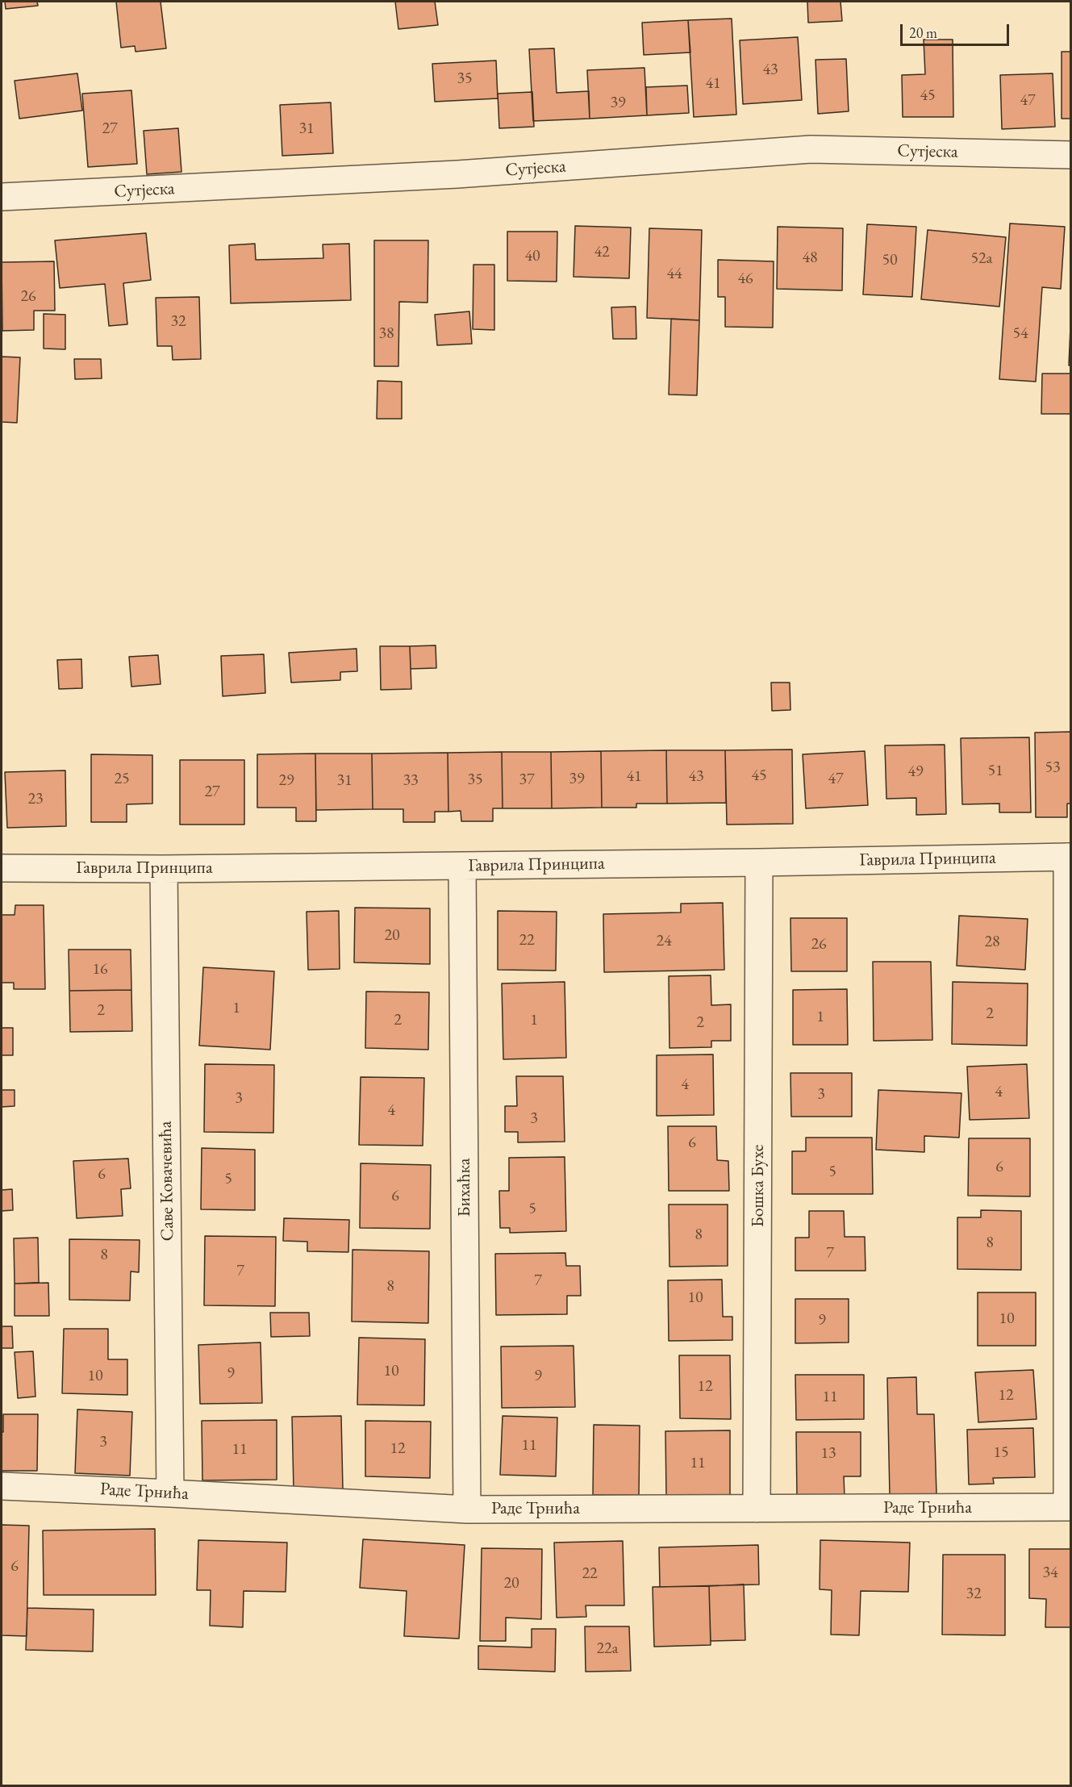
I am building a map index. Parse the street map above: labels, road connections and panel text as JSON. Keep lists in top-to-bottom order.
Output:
{
  "streets": {
    "street": [
      "Сутјеска",
      "Гаврила Принципа",
      "Саве Ковачевића",
      "Бошка Бухе",
      "Бихаћка",
      "Раде Трнића"
    ]
  },
  "crossings": [
    ["Гаврила Принципа", "Саве Ковачевића"],
    ["Гаврила Принципа", "Бошка Бухе"],
    ["Гаврила Принципа", "Бихаћка"],
    ["Саве Ковачевића", "Раде Трнића"],
    ["Бошка Бухе", "Раде Трнића"],
    ["Бихаћка", "Раде Трнића"]
  ],
  "house_numbers": [
    "43",
    "35",
    "41",
    "45",
    "47",
    "39",
    "27",
    "31",
    "42",
    "40",
    "48",
    "52a",
    "50",
    "44",
    "46",
    "26",
    "32",
    "38",
    "54",
    "53",
    "51",
    "49",
    "45",
    "41",
    "43",
    "25",
    "39",
    "47",
    "35",
    "37",
    "29",
    "31",
    "33",
    "27",
    "23",
    "20",
    "22",
    "24",
    "28",
    "26",
    "16",
    "1",
    "2",
    "2",
    "1",
    "2",
    "1",
    "2",
    "4",
    "4",
    "3",
    "3",
    "4",
    "3",
    "6",
    "6",
    "5",
    "6",
    "5",
    "6",
    "5",
    "8",
    "8",
    "7",
    "8",
    "7",
    "7",
    "8",
    "10",
    "10",
    "9",
    "10",
    "9",
    "10",
    "9",
    "12",
    "12",
    "11",
    "3",
    "11",
    "12",
    "11",
    "15",
    "13",
    "11",
    "6",
    "34",
    "22",
    "20",
    "32",
    "22a"
  ],
  "scale_bar": "20 m"
}
